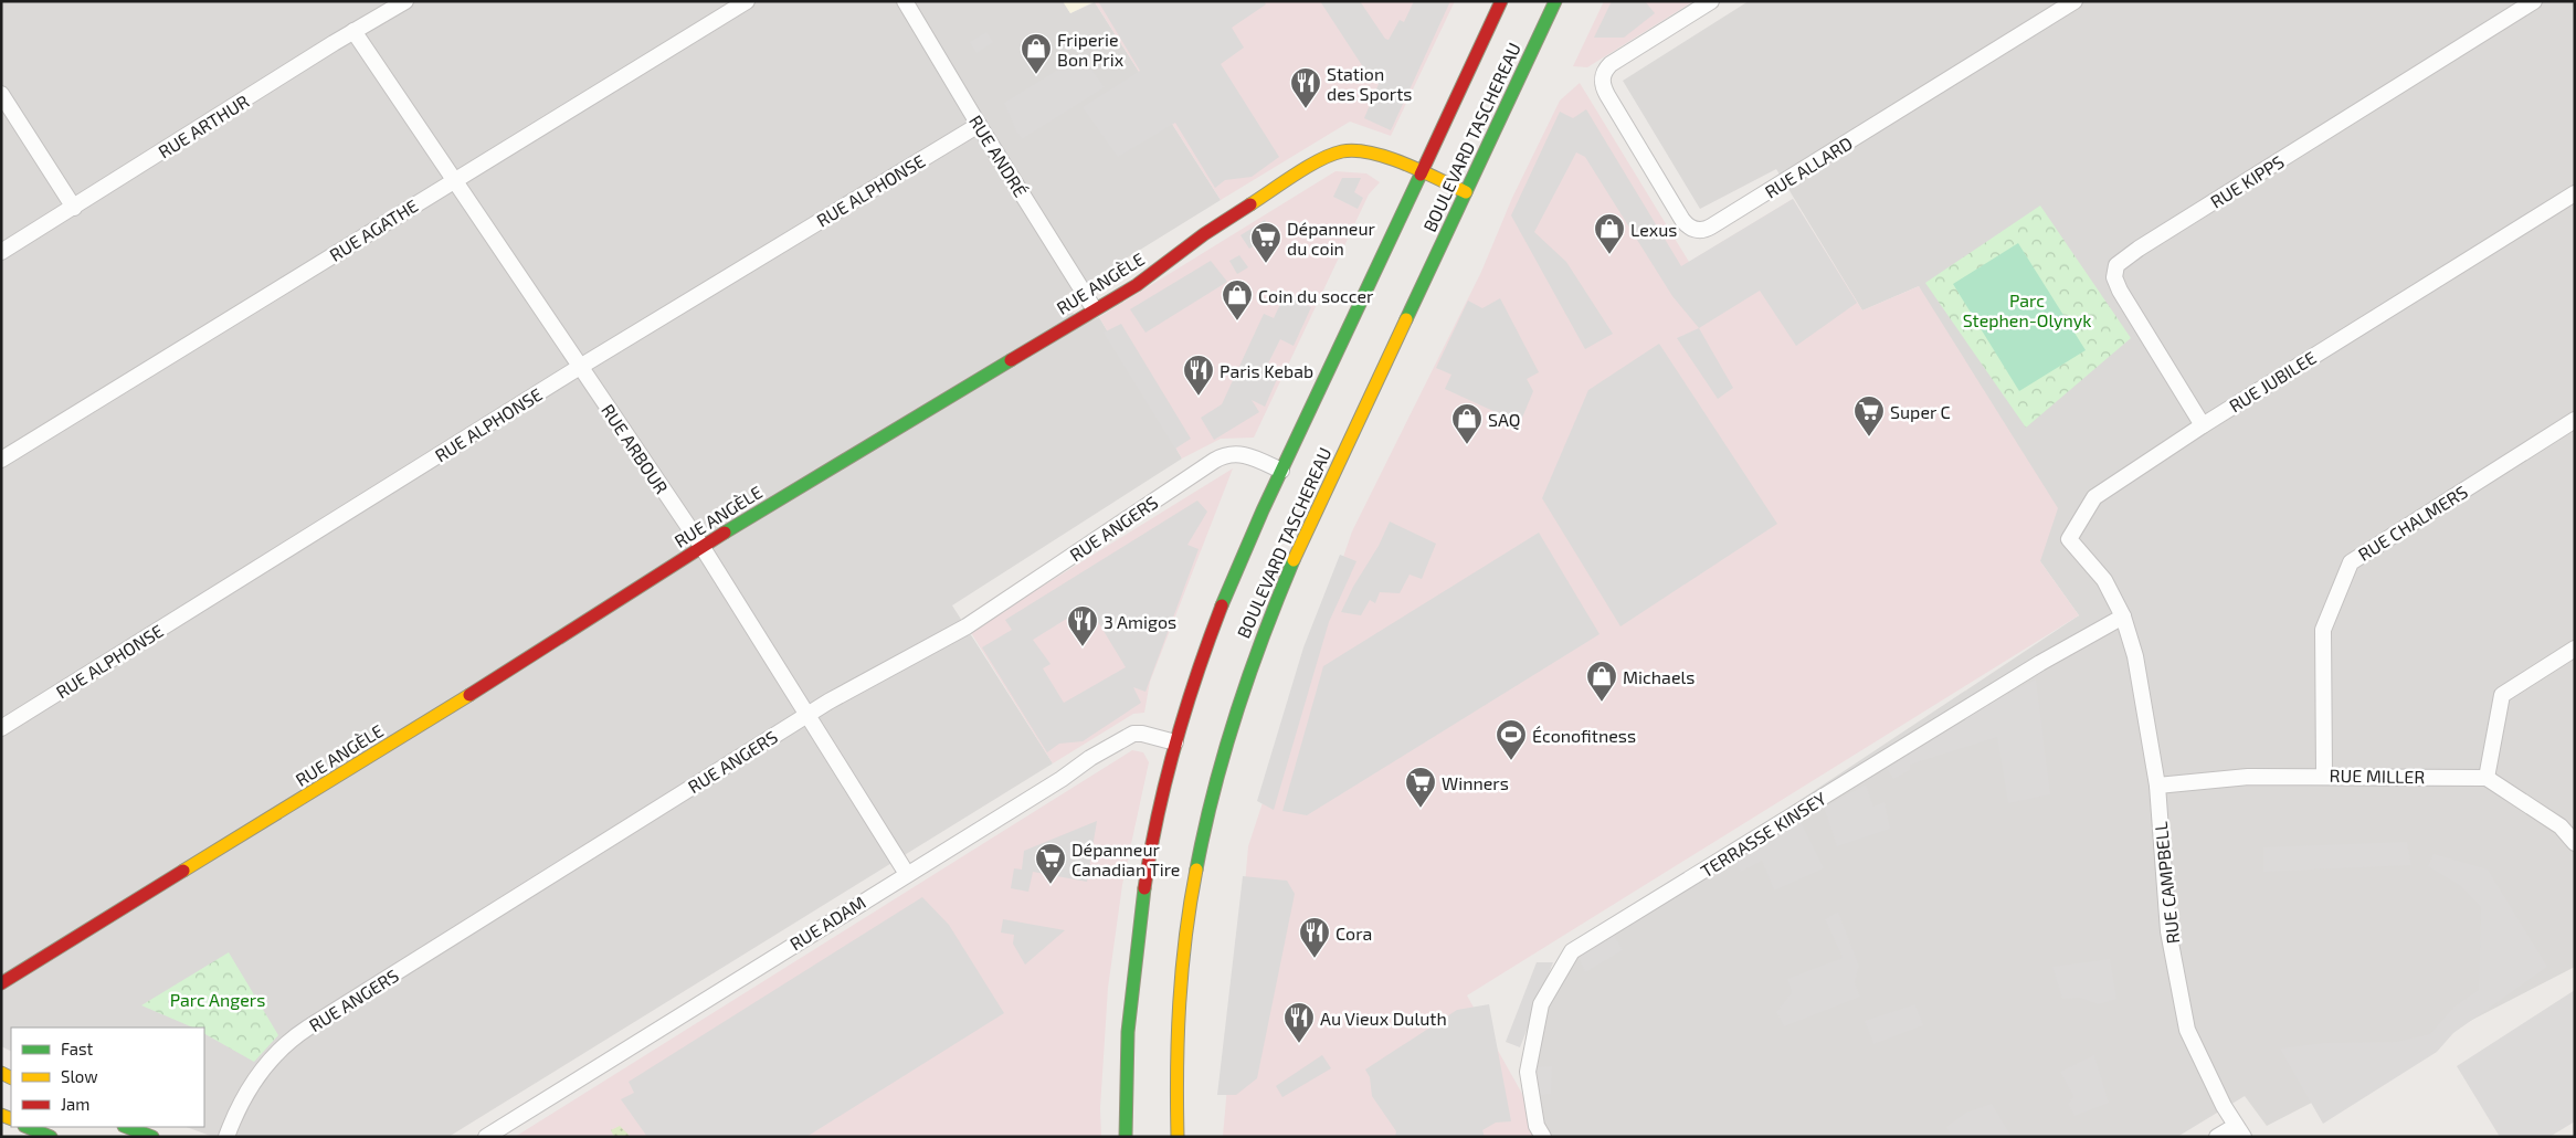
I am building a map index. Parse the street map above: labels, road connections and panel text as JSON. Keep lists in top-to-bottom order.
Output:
{
  "streets": {
    "main road": ["BOULEVARD TASCHEREAU", "RUE ANGÈLE"],
    "street": [
      "RUE ARTHUR",
      "RUE ANDRÉ",
      "RUE ALLARD",
      "RUE KIPPS",
      "RUE ALPHONSE",
      "RUE AGATHE",
      "RUE JUBILEE",
      "RUE ARBOUR",
      "RUE CHALMERS",
      "RUE ANGERS",
      "RUE MILLER",
      "TERRASSE KINSEY",
      "RUE CAMPBELL",
      "RUE ADAM"
    ]
  },
  "crossings": [
    ["RUE ARTHUR", "RUE ARBOUR"],
    ["BOULEVARD TASCHEREAU", "RUE ANGÈLE"],
    ["BOULEVARD TASCHEREAU", "RUE ANGERS"],
    ["BOULEVARD TASCHEREAU", "RUE ADAM"],
    ["RUE ANDRÉ", "RUE ALPHONSE"],
    ["RUE ANDRÉ", "RUE ANGÈLE"],
    ["RUE KIPPS", "RUE JUBILEE"],
    ["RUE ALPHONSE", "RUE ARBOUR"],
    ["RUE AGATHE", "RUE ARBOUR"],
    ["RUE ANGÈLE", "RUE ARBOUR"],
    ["RUE JUBILEE", "TERRASSE KINSEY"],
    ["RUE JUBILEE", "RUE CAMPBELL"],
    ["RUE ARBOUR", "RUE ANGERS"],
    ["RUE ARBOUR", "RUE ADAM"],
    ["RUE CHALMERS", "RUE MILLER"],
    ["RUE MILLER", "RUE CAMPBELL"],
    ["TERRASSE KINSEY", "RUE CAMPBELL"]
  ],
  "parks": ["Parc Stephen-Olynyk", "Parc Angers"],
  "places": {
    "shop": [
      "Friperie Bon Prix",
      "Lexus",
      "Coin du soccer",
      "SAQ",
      "Michaels"
    ],
    "restaurant": [
      "Station des Sports",
      "Paris Kebab",
      "3 Amigos",
      "Cora",
      "Au Vieux Duluth"
    ],
    "supermarket": [
      "Dépanneur du coin",
      "Super C",
      "Winners",
      "Dépanneur Canadian Tire"
    ],
    "sports": ["Éconofitness"]
  },
  "legend": ["Fast", "Slow", "Jam"]
}
